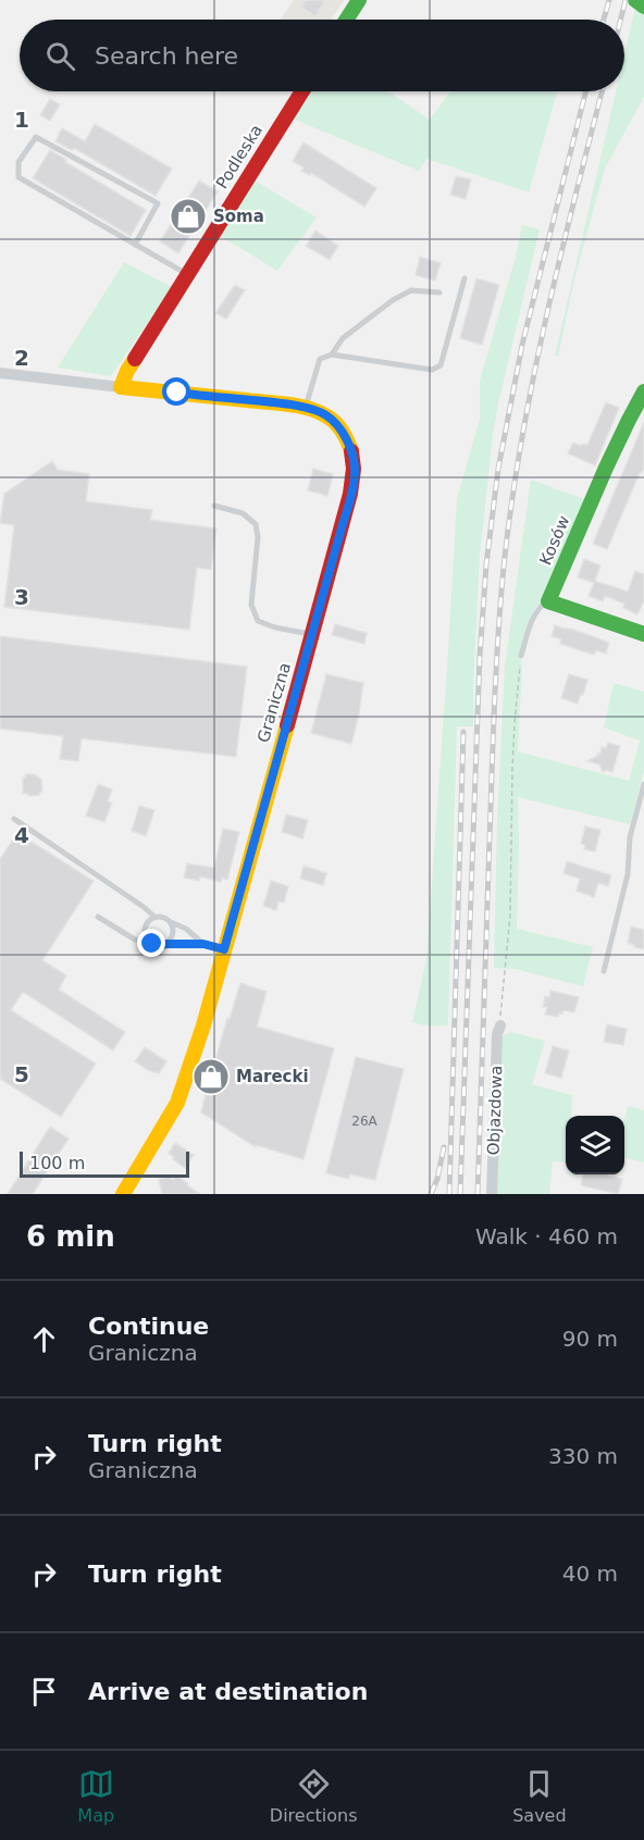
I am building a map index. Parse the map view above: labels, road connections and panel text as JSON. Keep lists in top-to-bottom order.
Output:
{
  "streets": {
    "street": [
      "Podleska",
      "Kosów",
      "Graniczna",
      "Objazdowa"
    ]
  },
  "crossings": [
    ["Podleska", "Graniczna"]
  ],
  "places": {
    "shop": ["Soma", "Marecki"]
  },
  "house_numbers": ["26A"],
  "scale_bar": "100 m",
  "page": {
    "search": "Search here",
    "scale": "100 m",
    "heading": ["6 min", "Walk · 460 m"],
    "list": [
      ["Continue", "Graniczna", "90 m"],
      ["Turn right", "Graniczna", "330 m"],
      ["Turn right", "40 m"],
      "Arrive at destination"
    ],
    "nav": ["Map", "Directions", "Saved"]
  },
  "grid": {
    "rows": [
      "1",
      "2",
      "3",
      "4",
      "5"
    ]
  }
}
